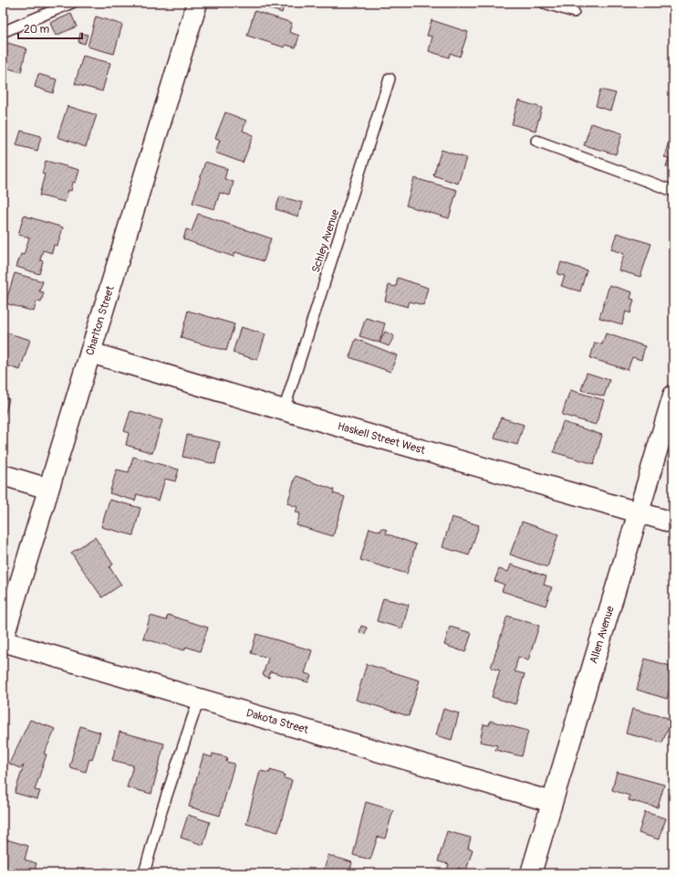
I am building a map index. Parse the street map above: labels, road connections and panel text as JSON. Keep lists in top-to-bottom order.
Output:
{
  "streets": {
    "street": [
      "Charlton Street",
      "Haskell Street West",
      "Allen Avenue",
      "Dakota Street"
    ],
    "lane": ["Schley Avenue"]
  },
  "crossings": [
    ["Schley Avenue", "Haskell Street West"],
    ["Charlton Street", "Haskell Street West"],
    ["Charlton Street", "Dakota Street"],
    ["Haskell Street West", "Allen Avenue"],
    ["Allen Avenue", "Dakota Street"]
  ],
  "scale_bar": "20 m"
}
